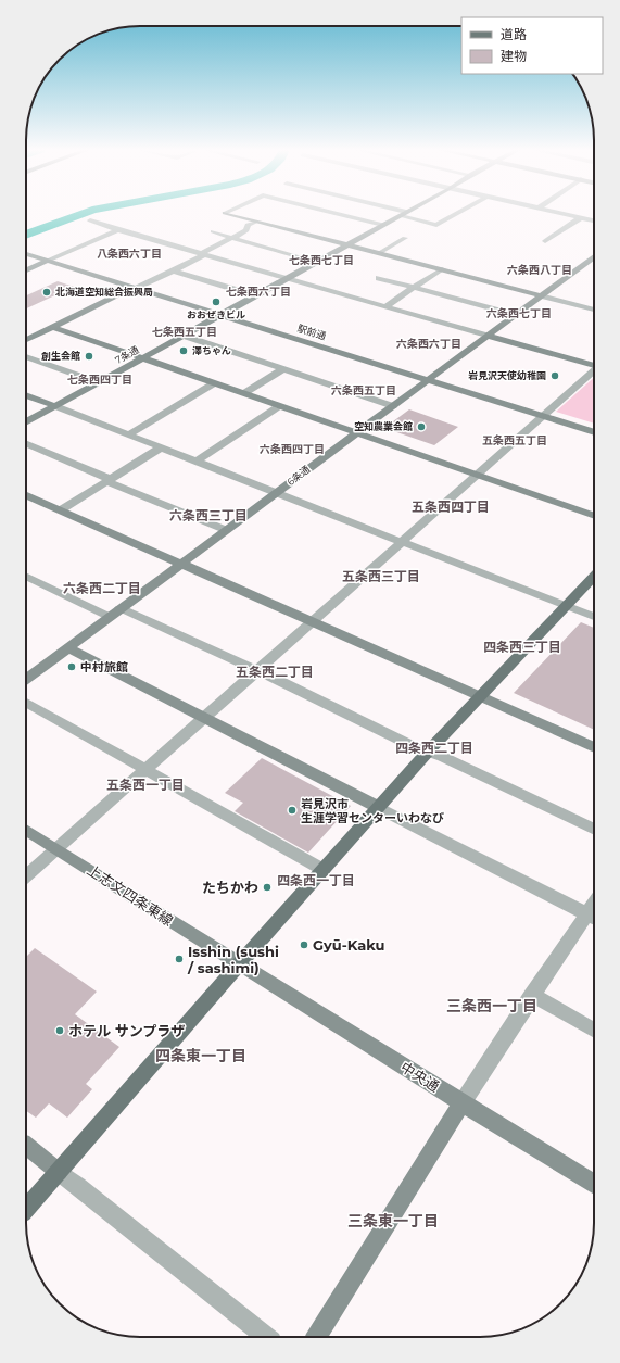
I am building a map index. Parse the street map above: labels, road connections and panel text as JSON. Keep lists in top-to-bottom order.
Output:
{
  "streets": {
    "street": [
      "駅前通",
      "7条通",
      "6条通",
      "上志文四条東線",
      "中央通"
    ]
  },
  "crossings": [
    ["駅前通", "7条通"],
    ["駅前通", "6条通"],
    ["上志文四条東線", "中央通"]
  ],
  "districts": [
    "八条西六丁目",
    "七条西七丁目",
    "六条西八丁目",
    "七条西六丁目",
    "六条西七丁目",
    "七条西五丁目",
    "六条西六丁目",
    "七条西四丁目",
    "六条西五丁目",
    "五条西五丁目",
    "六条西四丁目",
    "五条西四丁目",
    "六条西三丁目",
    "五条西三丁目",
    "六条西二丁目",
    "四条西三丁目",
    "五条西二丁目",
    "四条西二丁目",
    "五条西一丁目",
    "四条西一丁目",
    "三条西一丁目",
    "四条東一丁目",
    "三条東一丁目"
  ],
  "places": [
    "北海道空知総合振興局",
    "おおぜきビル",
    "澤ちゃん",
    "創生会館",
    "岩見沢天使幼稚園",
    "空知農業会館",
    "中村旅館",
    "岩見沢市 生涯学習センターいわなび",
    "たちかわ",
    "Gyū-Kaku",
    "Isshin (sushi / sashimi)",
    "ホテル サンプラザ"
  ],
  "legend": ["道路", "建物"]
}
